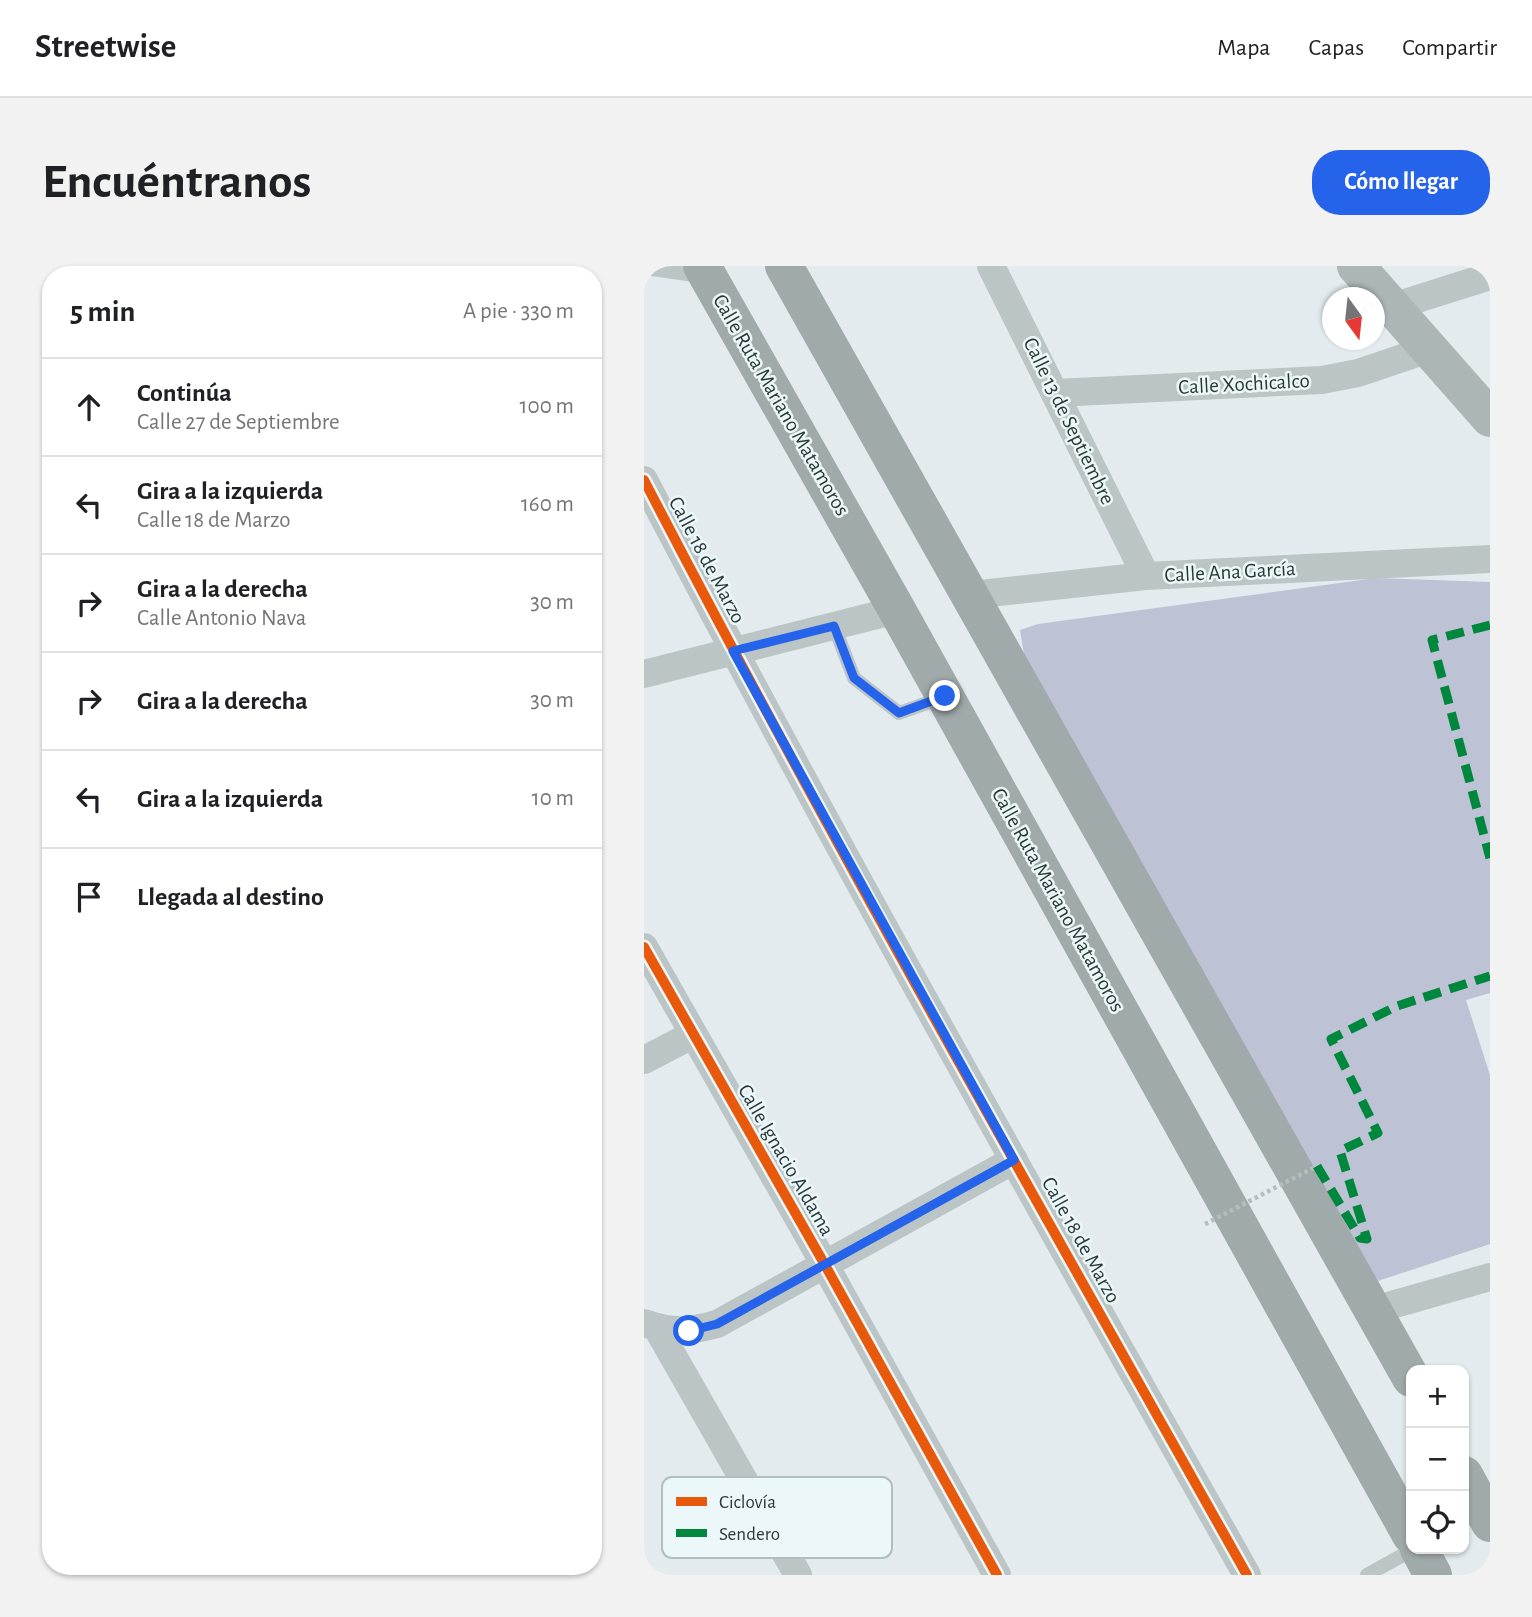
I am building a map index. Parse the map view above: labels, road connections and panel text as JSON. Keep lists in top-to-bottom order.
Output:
{
  "streets": {
    "main road": ["Calle Ruta Mariano Matamoros"],
    "street": [
      "Calle Xochicalco",
      "Calle 13 de Septiembre",
      "Calle 18 de Marzo",
      "Calle Ana García",
      "Calle Ignacio Aldama"
    ]
  },
  "crossings": [
    ["Calle Xochicalco", "Calle 13 de Septiembre"],
    ["Calle 13 de Septiembre", "Calle Ana García"]
  ],
  "legend": ["Ciclovía", "Sendero"],
  "north": "bottom",
  "page": {
    "header": "Streetwise",
    "nav": ["Mapa", "Capas", "Compartir"],
    "buttons": "Cómo llegar",
    "title": "Encuéntranos",
    "heading": ["5 min", "A pie · 330 m"],
    "list": [
      ["Continúa", "Calle 27 de Septiembre", "100 m"],
      ["Gira a la izquierda", "Calle 18 de Marzo", "160 m"],
      ["Gira a la derecha", "Calle Antonio Nava", "30 m"],
      ["Gira a la derecha", "30 m"],
      ["Gira a la izquierda", "10 m"],
      "Llegada al destino"
    ],
    "map_buttons": ["+", "−"]
  }
}
